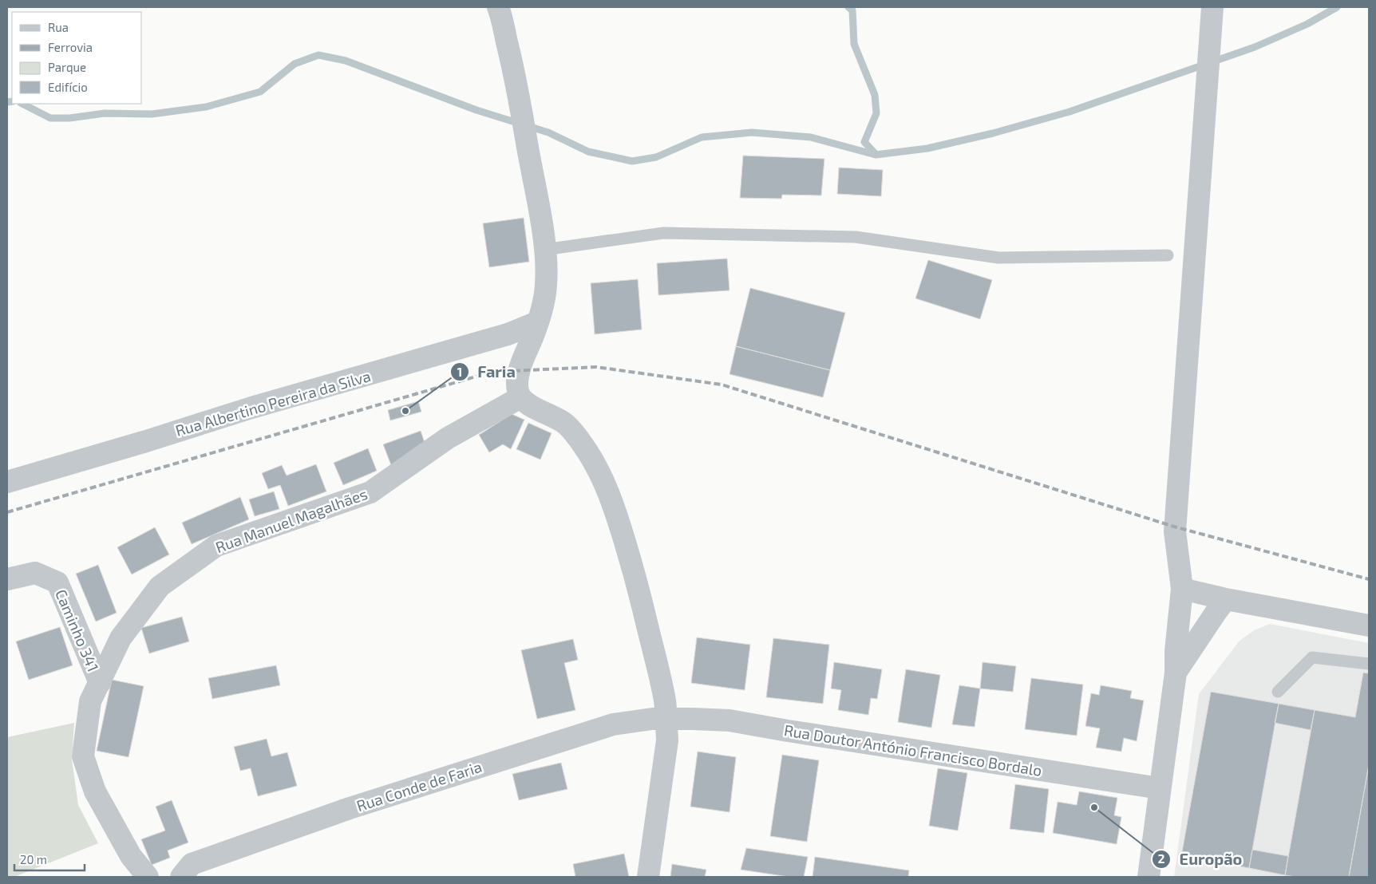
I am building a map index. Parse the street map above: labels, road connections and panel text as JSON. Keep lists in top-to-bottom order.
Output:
{
  "streets": {
    "street": [
      "Rua Albertino Pereira da Silva",
      "Rua Manuel Magalhães",
      "Caminho 341",
      "Rua Doutor António Francisco Bordalo",
      "Rua Conde de Faria"
    ]
  },
  "crossings": [
    ["Rua Manuel Magalhães", "Caminho 341"],
    ["Rua Doutor António Francisco Bordalo", "Rua Conde de Faria"]
  ],
  "places": ["Faria", "Europão"],
  "legend": [
    "Rua",
    "Ferrovia",
    "Parque",
    "Edifício"
  ],
  "scale_bar": "20 m"
}
